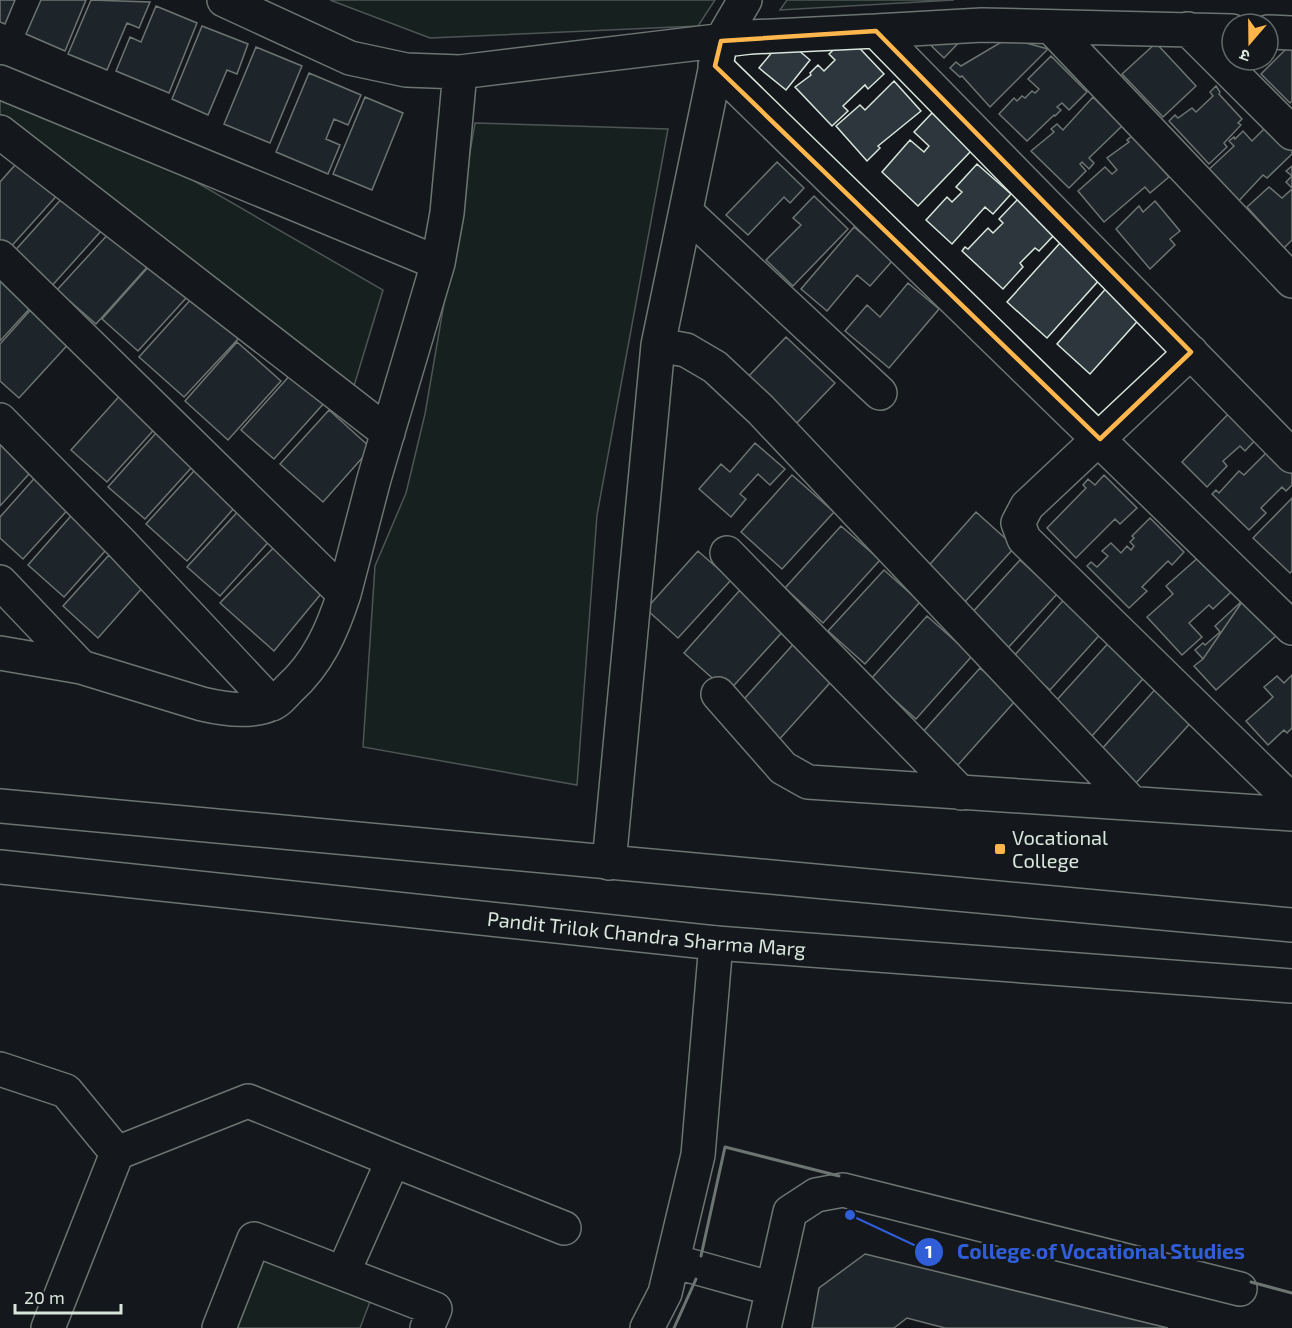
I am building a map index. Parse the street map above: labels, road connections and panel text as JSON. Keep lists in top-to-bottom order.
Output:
{
  "streets": {
    "street": ["Pandit Trilok Chandra Sharma Marg"]
  },
  "places": {
    "transit": ["Vocational College"],
    "other": ["College of Vocational Studies"]
  },
  "scale_bar": "20 m",
  "north": "bottom"
}
